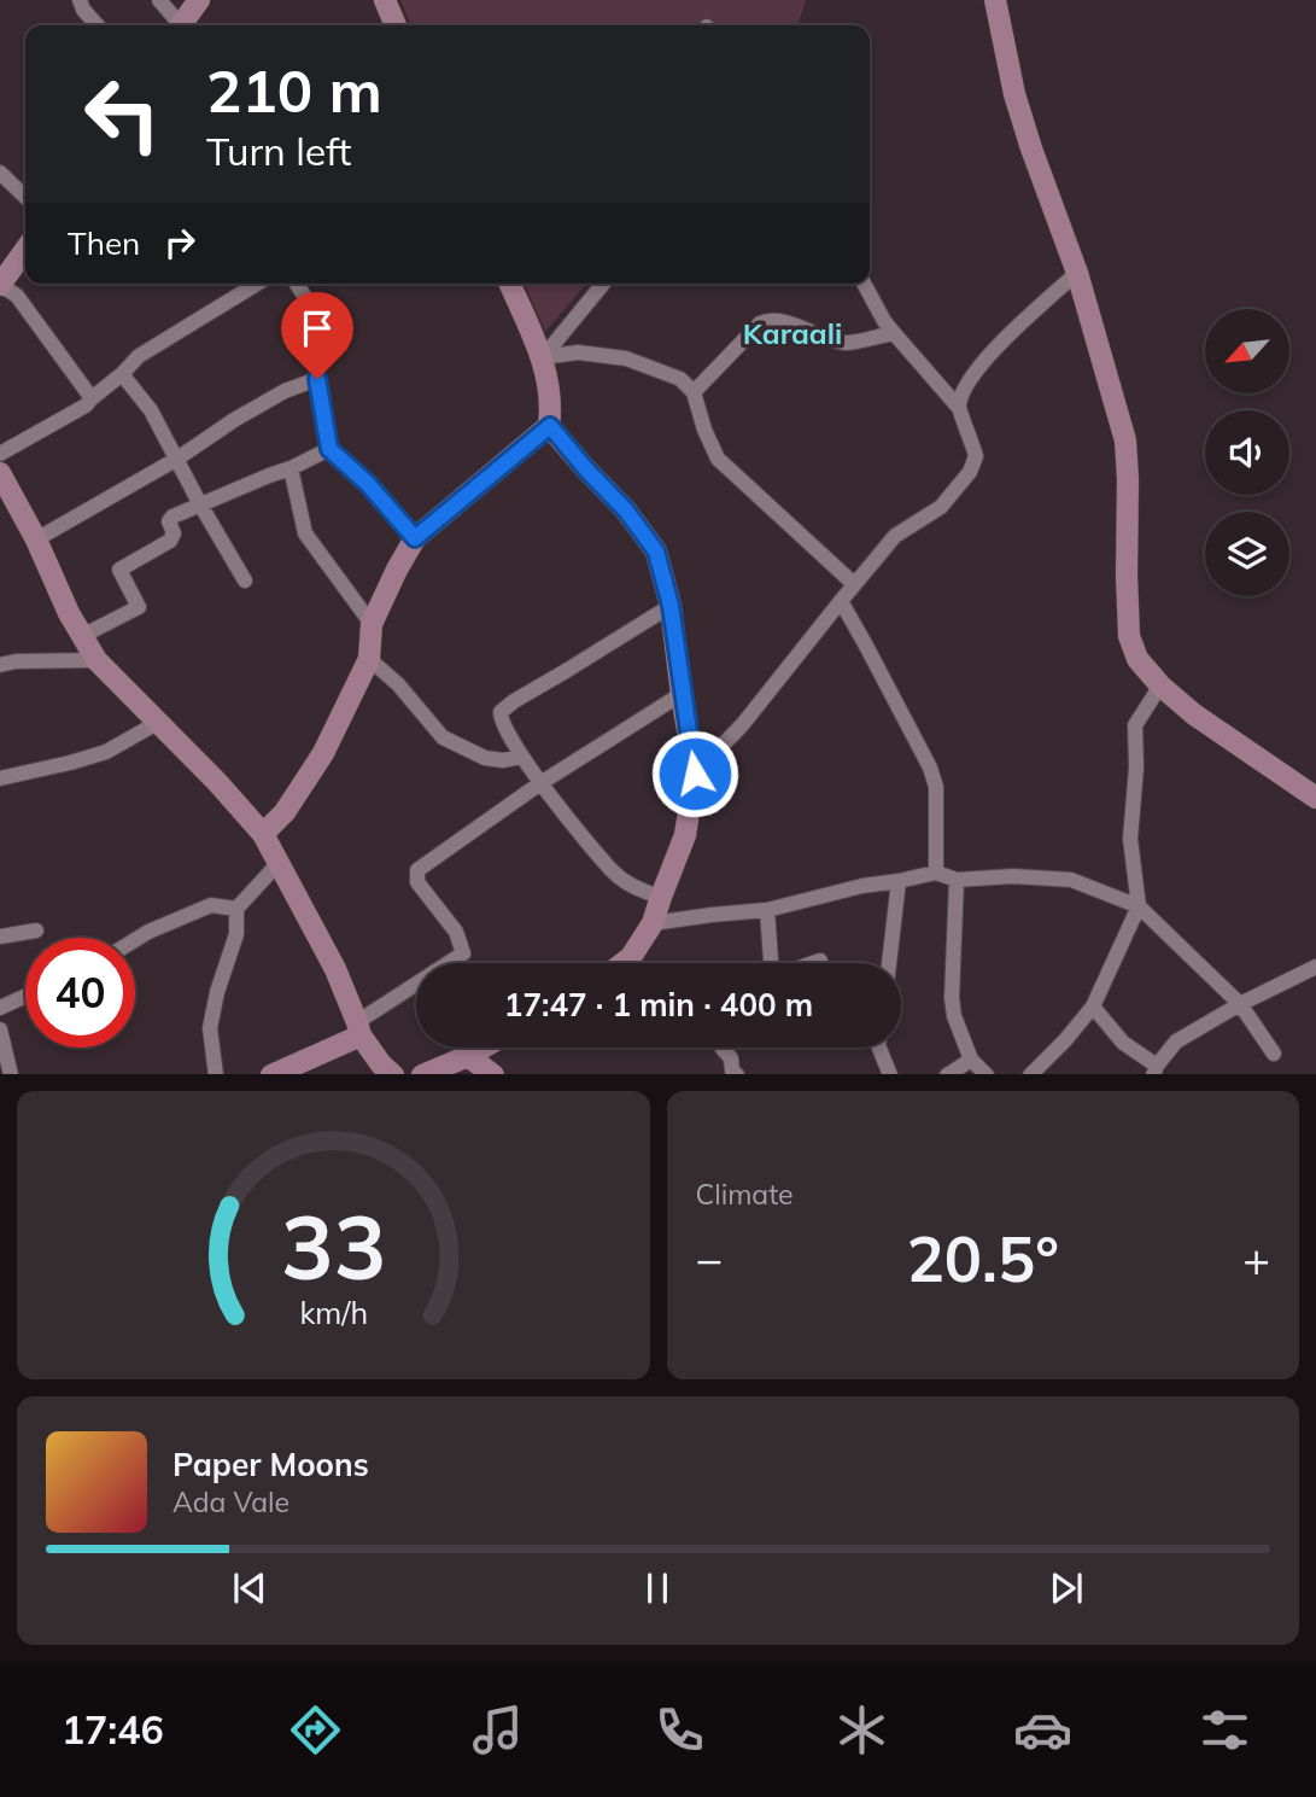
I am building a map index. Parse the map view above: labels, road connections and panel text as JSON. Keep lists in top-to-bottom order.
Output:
{
  "districts": ["Karaali"],
  "north": "bottom left",
  "page": {
    "turn": ["210 m", "Turn left"],
    "then": "Then",
    "limit": "40",
    "trip": "17:47 · 1 min · 400 m",
    "tile": "Climate",
    "heat": ["−", "20.5°", "+"],
    "song": ["Paper Moons", "Ada Vale"],
    "tabs": "17:46",
    "gauge": ["33", "km/h"]
  }
}
